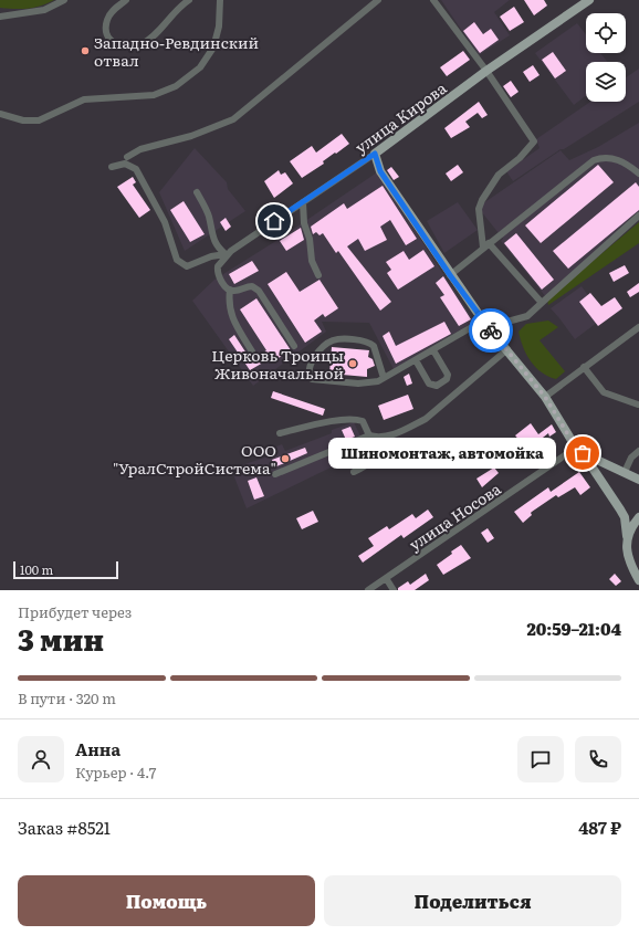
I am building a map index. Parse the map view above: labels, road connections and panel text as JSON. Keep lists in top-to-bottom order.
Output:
{
  "streets": {
    "main road": ["улица Кирова"],
    "street": ["улица Носова"]
  },
  "places": [
    "Западно-Ревдинский отвал",
    "Церковь Троицы Живоначальной",
    "Шиномонтаж, автомойка",
    "ООО \"УралСтройСистема\""
  ],
  "scale_bar": "100 m",
  "page": {
    "bubble": "Шиномонтаж, автомойка",
    "scale": "100 m",
    "heading": ["3 мин", "Прибудет через", "20:59–21:04"],
    "panel": [
      "Анна",
      "Курьер · 4.7",
      "Заказ #8521",
      "487 ₽"
    ],
    "bar": "В пути · 320 m",
    "buttons": ["Помощь", "Поделиться"]
  }
}
